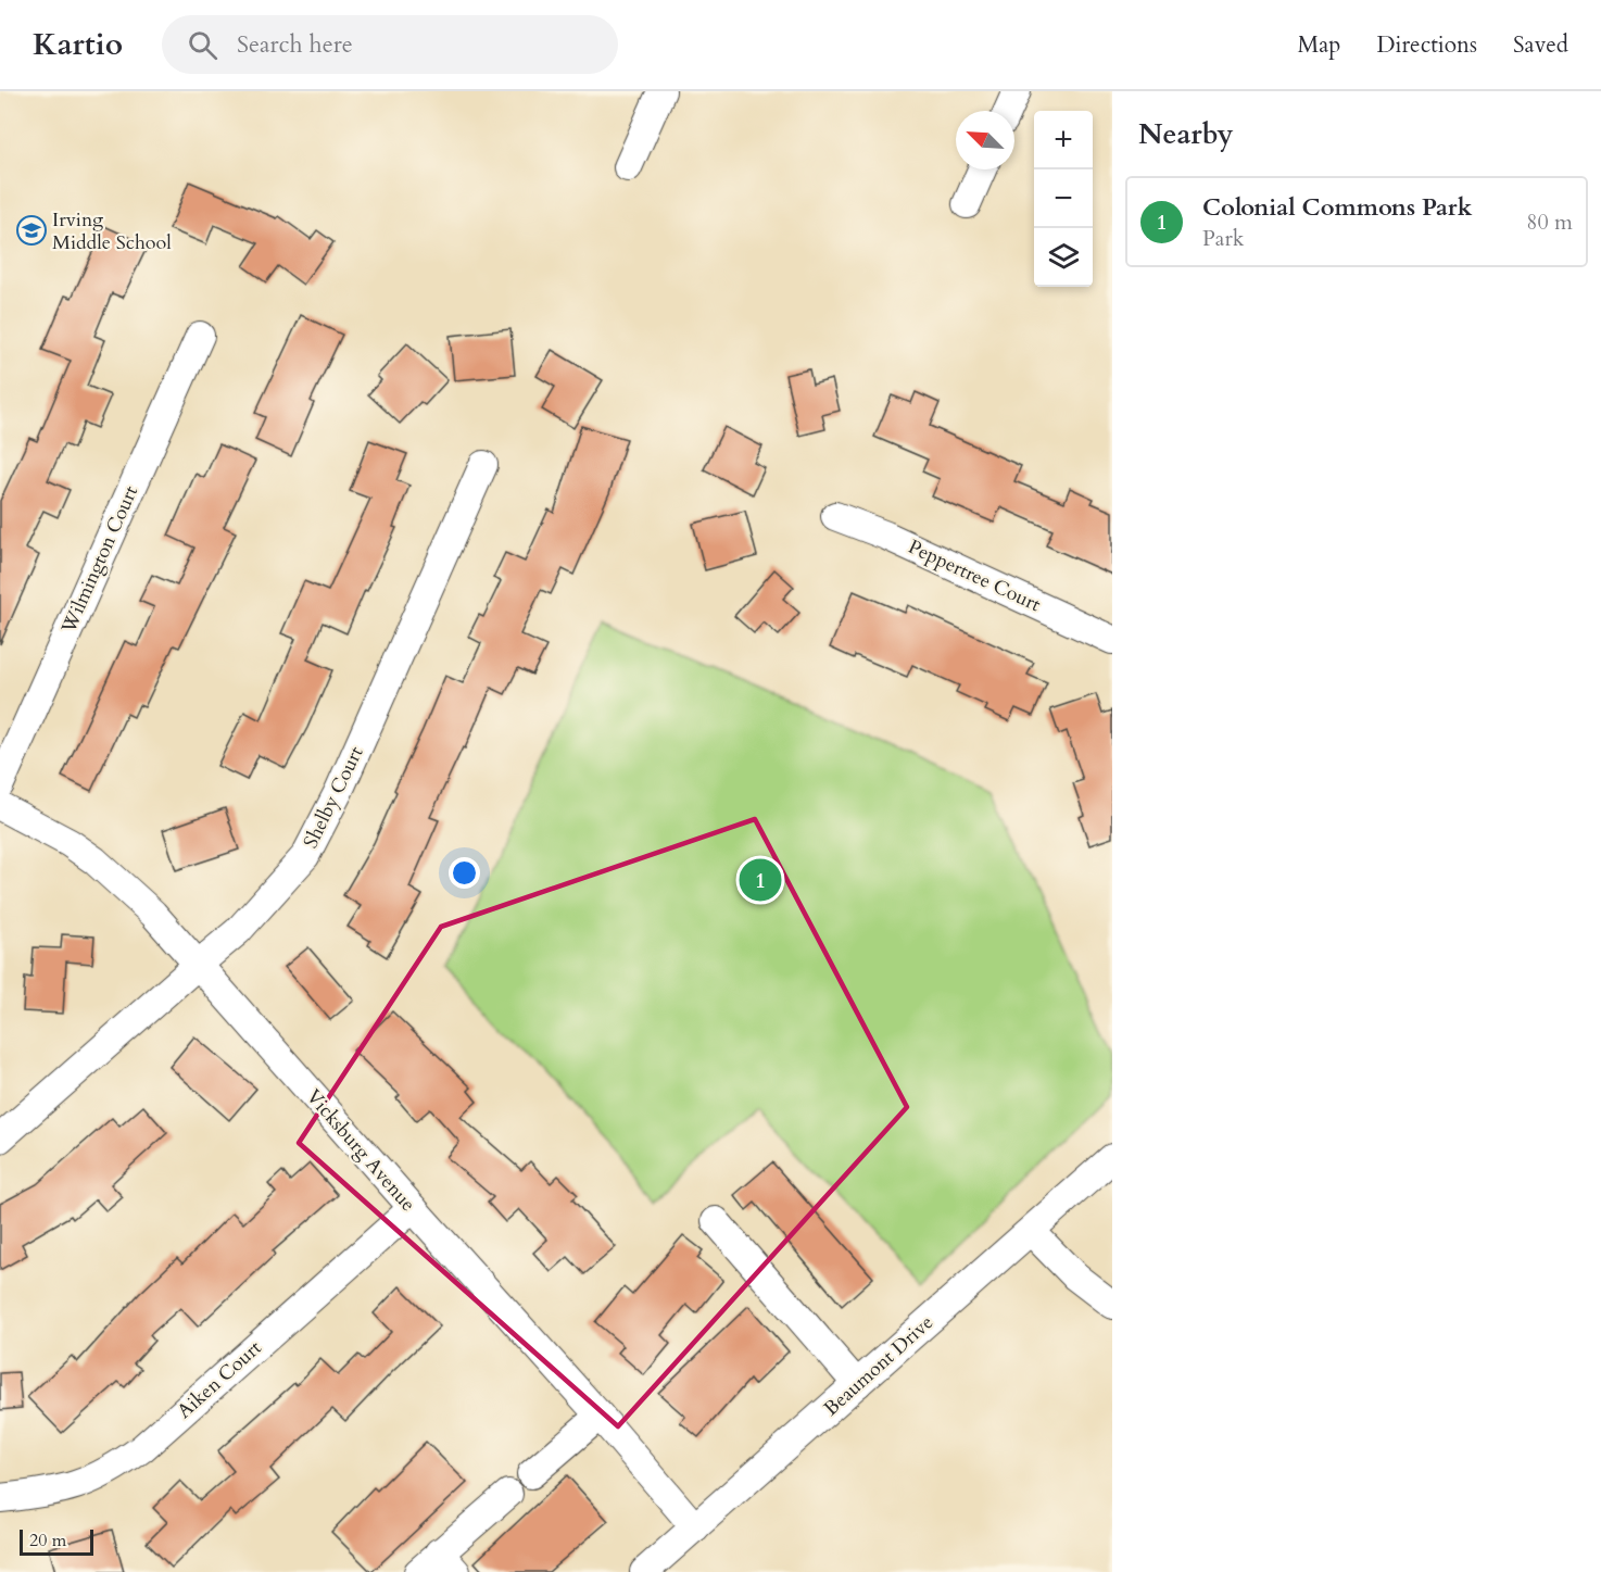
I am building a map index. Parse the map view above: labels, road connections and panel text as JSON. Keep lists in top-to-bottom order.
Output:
{
  "streets": {
    "street": [
      "Wilmington Court",
      "Peppertree Court",
      "Shelby Court",
      "Vicksburg Avenue",
      "Beaumont Drive",
      "Aiken Court"
    ]
  },
  "crossings": [
    ["Shelby Court", "Vicksburg Avenue"],
    ["Vicksburg Avenue", "Beaumont Drive"],
    ["Vicksburg Avenue", "Aiken Court"]
  ],
  "places": {
    "school or university": ["Irving Middle School"]
  },
  "scale_bar": "20 m",
  "north": "top left",
  "page": {
    "header": "Kartio",
    "search": "Search here",
    "nav": ["Map", "Directions", "Saved"],
    "heading": "Nearby",
    "map_buttons": ["+", "−"],
    "list": [
      {
        "mark": "1",
        "name": "Colonial Commons Park",
        "note": "Park",
        "value": "80 m"
      }
    ],
    "pins": "1",
    "scale": "20 m"
  }
}
